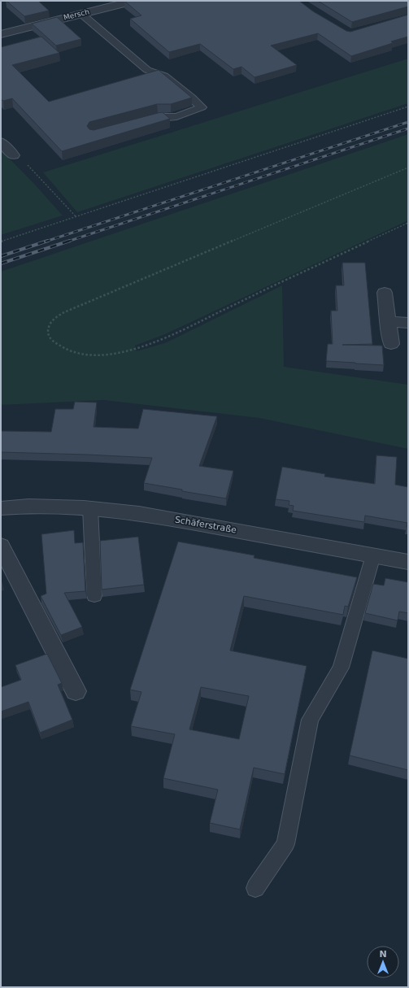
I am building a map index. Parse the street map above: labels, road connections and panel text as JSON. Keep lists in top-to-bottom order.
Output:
{
  "streets": {
    "street": ["Mersch", "Schäferstraße"]
  },
  "north": "top"
}
